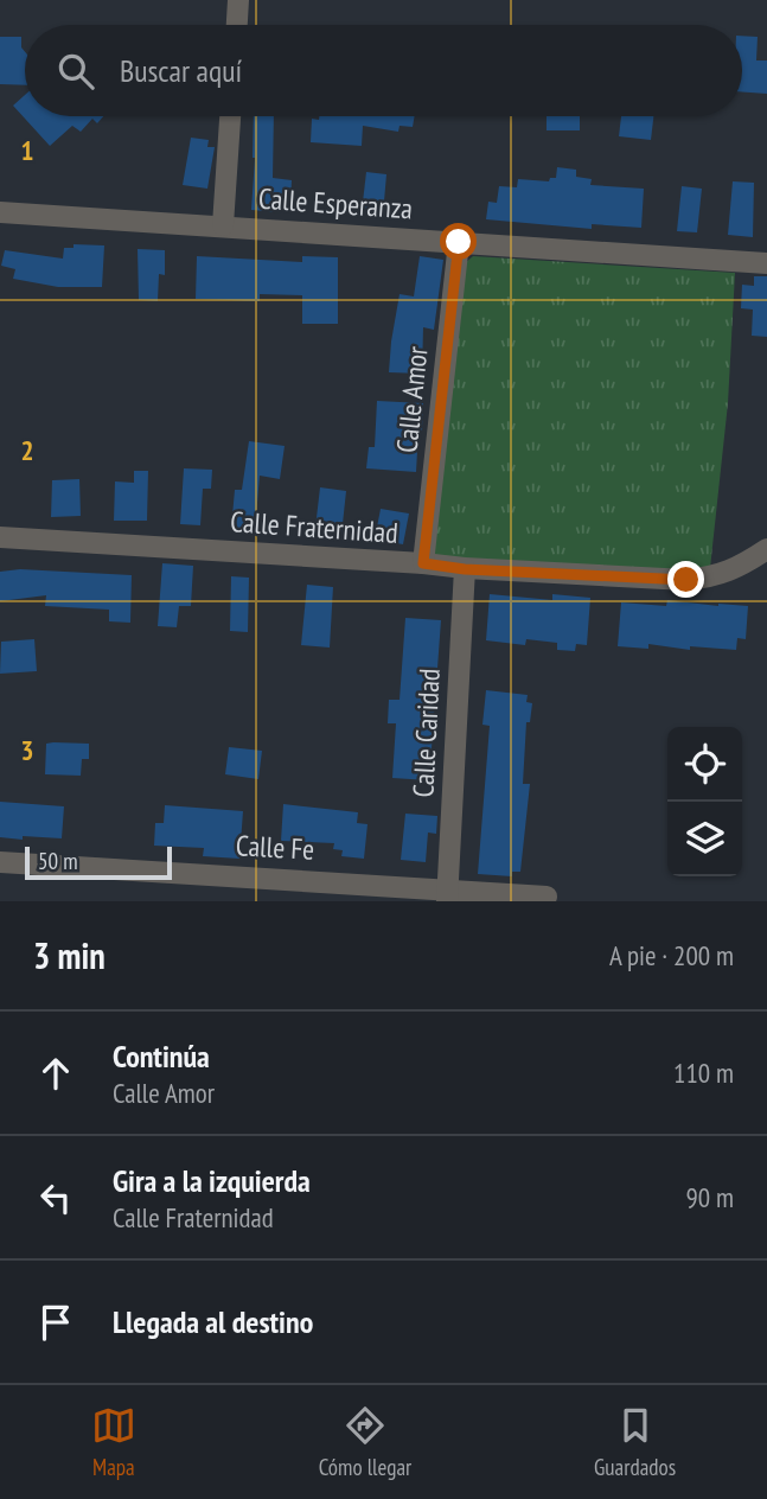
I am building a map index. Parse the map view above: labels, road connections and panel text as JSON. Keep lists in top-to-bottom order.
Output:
{
  "streets": {
    "street": [
      "Calle Esperanza",
      "Calle Amor",
      "Calle Fraternidad",
      "Calle Caridad",
      "Calle Fe"
    ]
  },
  "crossings": [
    ["Calle Esperanza", "Calle Amor"],
    ["Calle Amor", "Calle Fraternidad"],
    ["Calle Fraternidad", "Calle Caridad"],
    ["Calle Caridad", "Calle Fe"]
  ],
  "scale_bar": "50 m",
  "page": {
    "search": "Buscar aquí",
    "scale": "50 m",
    "heading": ["3 min", "A pie · 200 m"],
    "list": [
      ["Continúa", "Calle Amor", "110 m"],
      ["Gira a la izquierda", "Calle Fraternidad", "90 m"],
      "Llegada al destino"
    ],
    "nav": ["Mapa", "Cómo llegar", "Guardados"]
  },
  "grid": {
    "rows": ["1", "2", "3"]
  }
}
